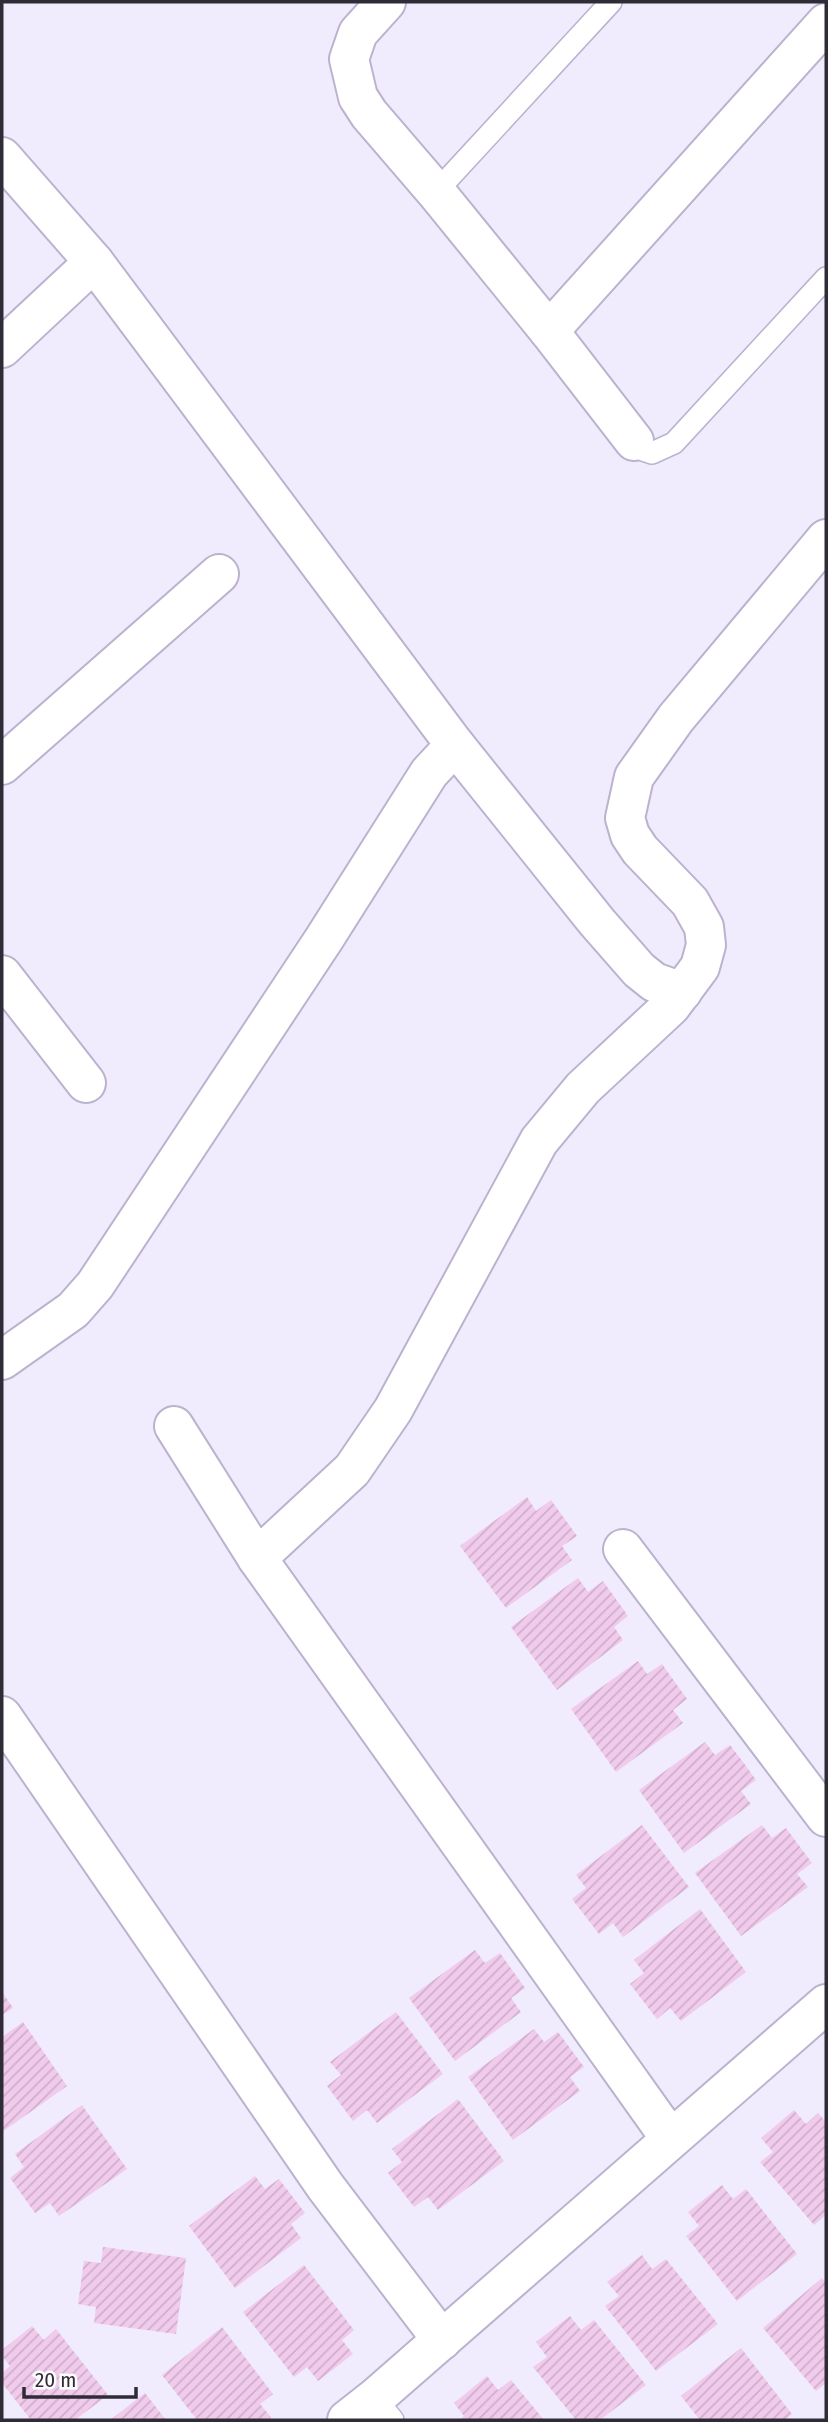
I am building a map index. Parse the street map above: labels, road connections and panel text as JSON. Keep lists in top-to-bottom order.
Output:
{
  "scale_bar": "20 m"
}
